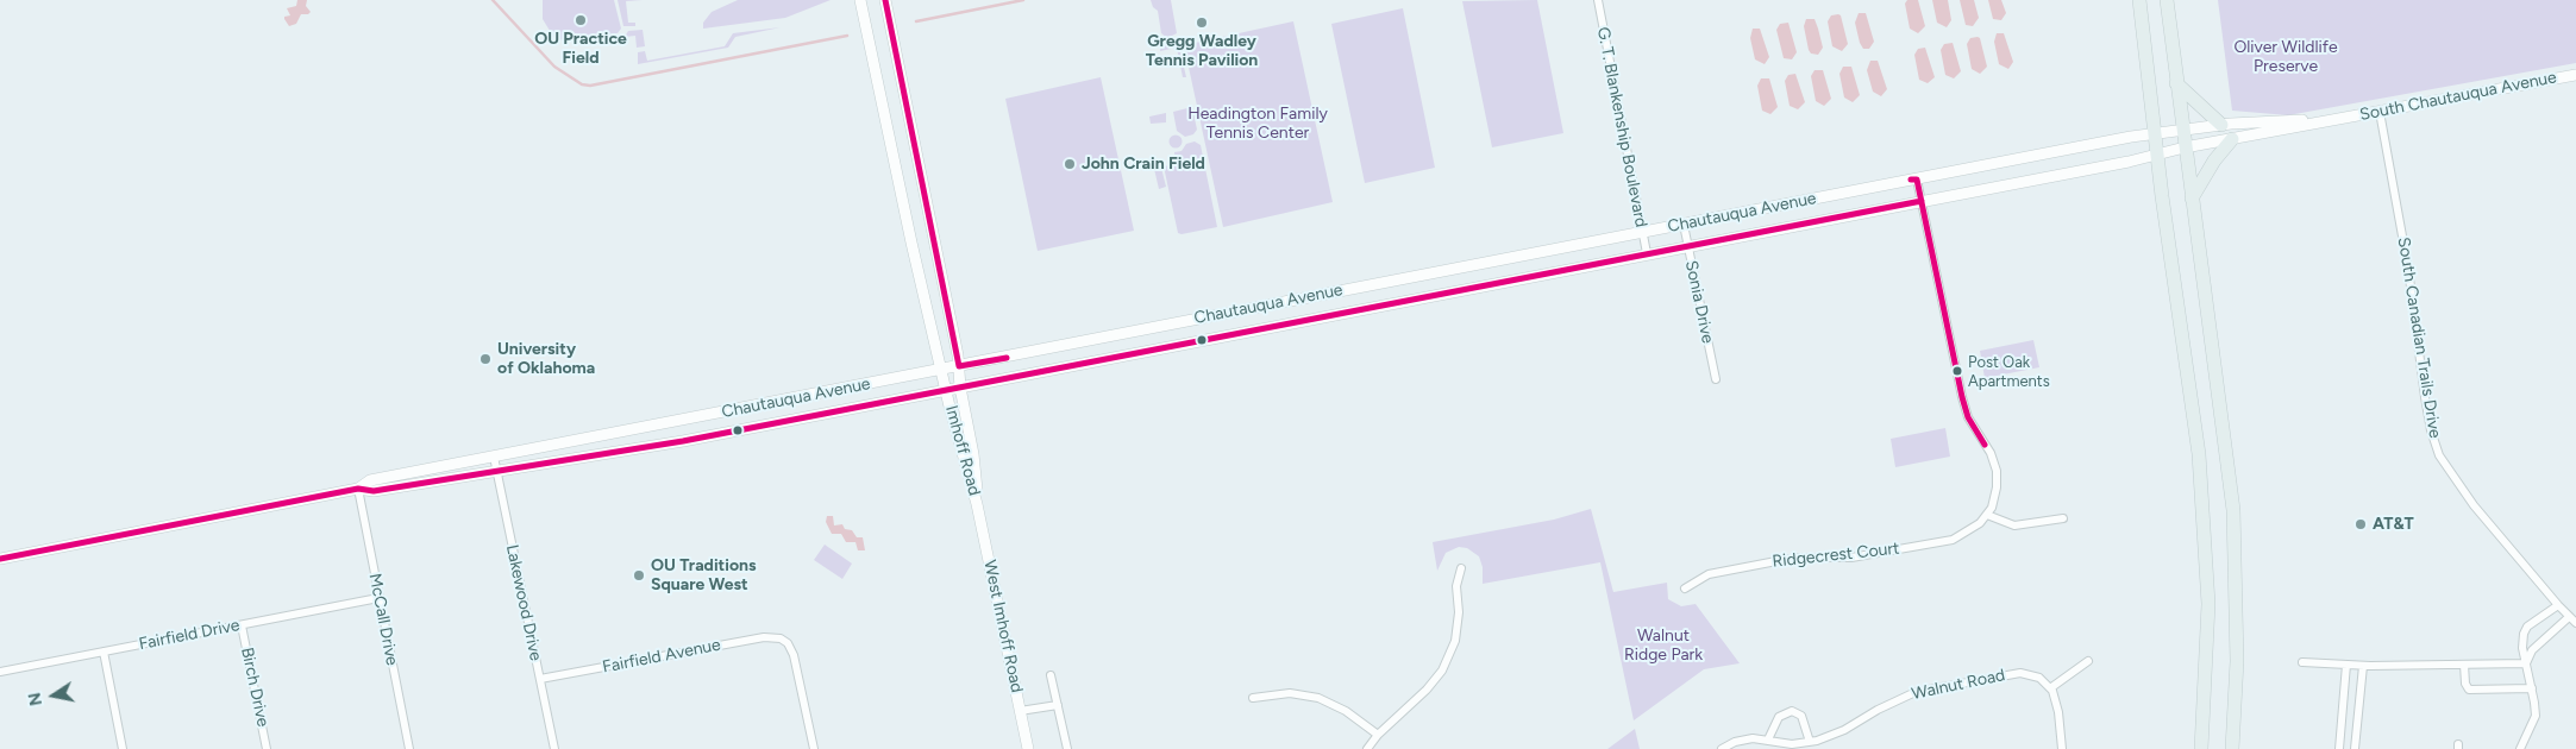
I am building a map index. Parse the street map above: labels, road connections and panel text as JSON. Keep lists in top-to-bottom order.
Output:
{
  "streets": {
    "main road": [
      "South Chautauqua Avenue",
      "Chautauqua Avenue",
      "Imhoff Road",
      "West Imhoff Road"
    ],
    "street": [
      "G. T. Blankenship Boulevard",
      "Sonia Drive",
      "South Canadian Trails Drive",
      "Ridgecrest Court",
      "Lakewood Drive",
      "McCall Drive",
      "Fairfield Drive",
      "Fairfield Avenue",
      "Walnut Road",
      "Birch Drive"
    ]
  },
  "crossings": [
    ["South Chautauqua Avenue", "Chautauqua Avenue"],
    ["South Chautauqua Avenue", "South Canadian Trails Drive"],
    ["G. T. Blankenship Boulevard", "Chautauqua Avenue"],
    ["Chautauqua Avenue", "Sonia Drive"],
    ["Chautauqua Avenue", "Imhoff Road"],
    ["Chautauqua Avenue", "Lakewood Drive"],
    ["Chautauqua Avenue", "McCall Drive"],
    ["Imhoff Road", "West Imhoff Road"],
    ["Lakewood Drive", "Fairfield Avenue"],
    ["McCall Drive", "Fairfield Drive"],
    ["Fairfield Drive", "Birch Drive"]
  ],
  "parks": ["Oliver Wildlife Preserve", "Headington Family Tennis Center", "Walnut Ridge Park"],
  "places": [
    "OU Practice Field",
    "Gregg Wadley Tennis Pavilion",
    "John Crain Field",
    "University of Oklahoma",
    "Post Oak Apartments",
    "AT&T",
    "OU Traditions Square West"
  ],
  "north": "left"
}
